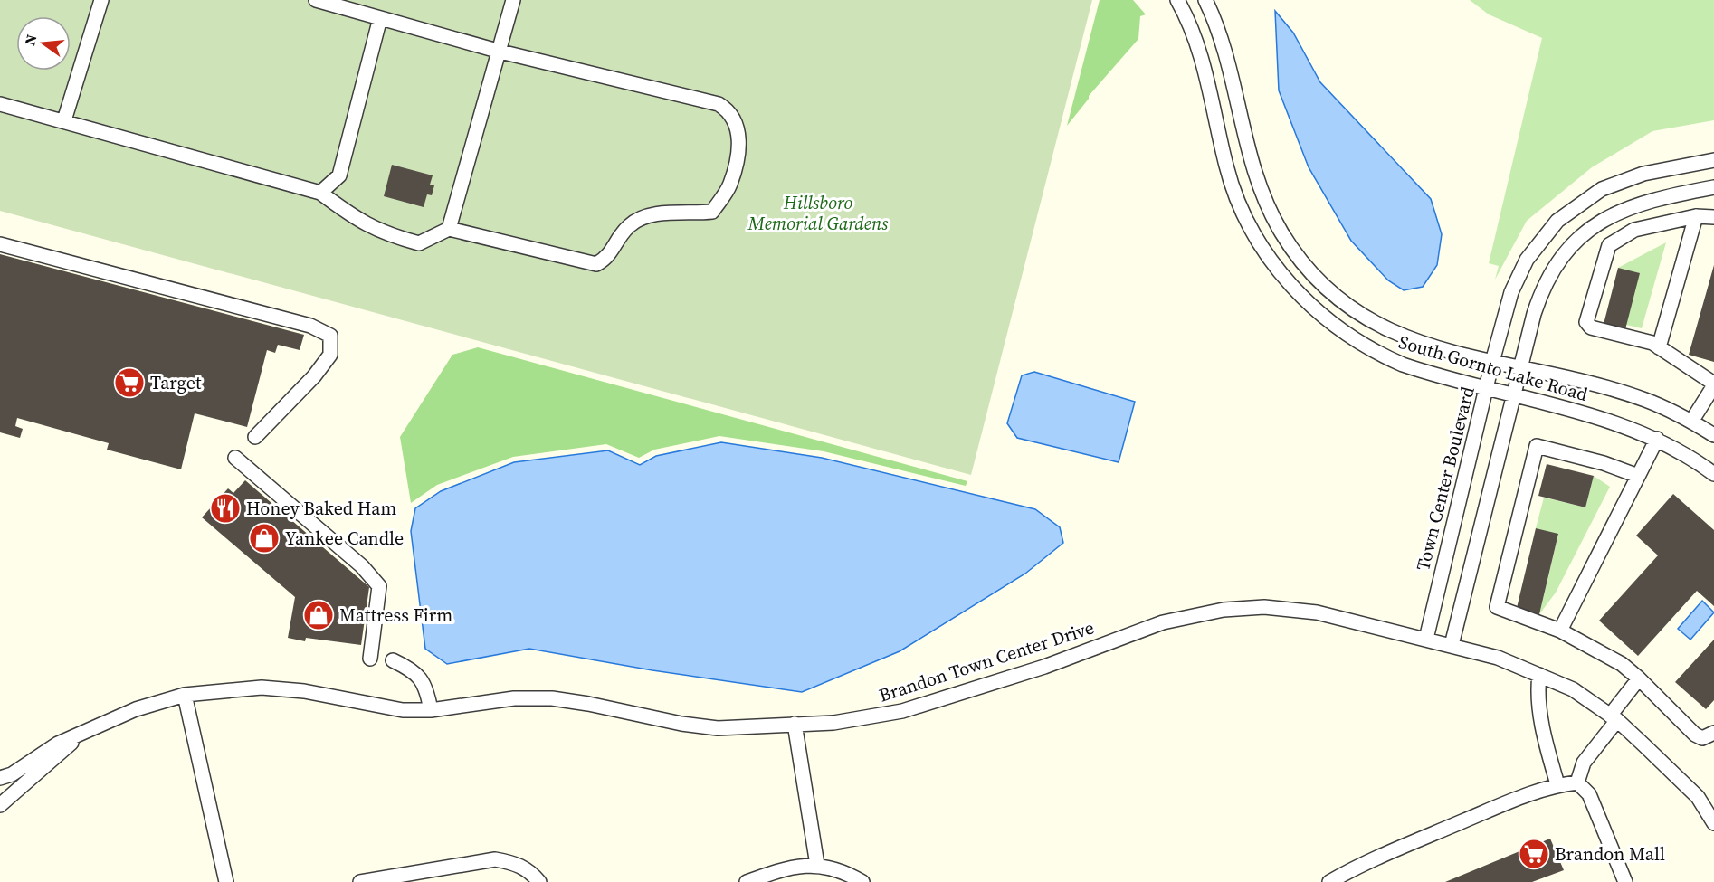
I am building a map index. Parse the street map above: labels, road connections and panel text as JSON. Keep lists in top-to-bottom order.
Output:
{
  "streets": {
    "street": ["South Gornto Lake Road", "Town Center Boulevard", "Brandon Town Center Drive"]
  },
  "crossings": [
    ["South Gornto Lake Road", "Town Center Boulevard"],
    ["Town Center Boulevard", "Brandon Town Center Drive"]
  ],
  "parks": ["Hillsboro Memorial Gardens"],
  "places": {
    "supermarket": ["Target", "Brandon Mall"],
    "restaurant": ["Honey Baked Ham"],
    "shop": ["Yankee Candle", "Mattress Firm"]
  },
  "north": "left"
}
